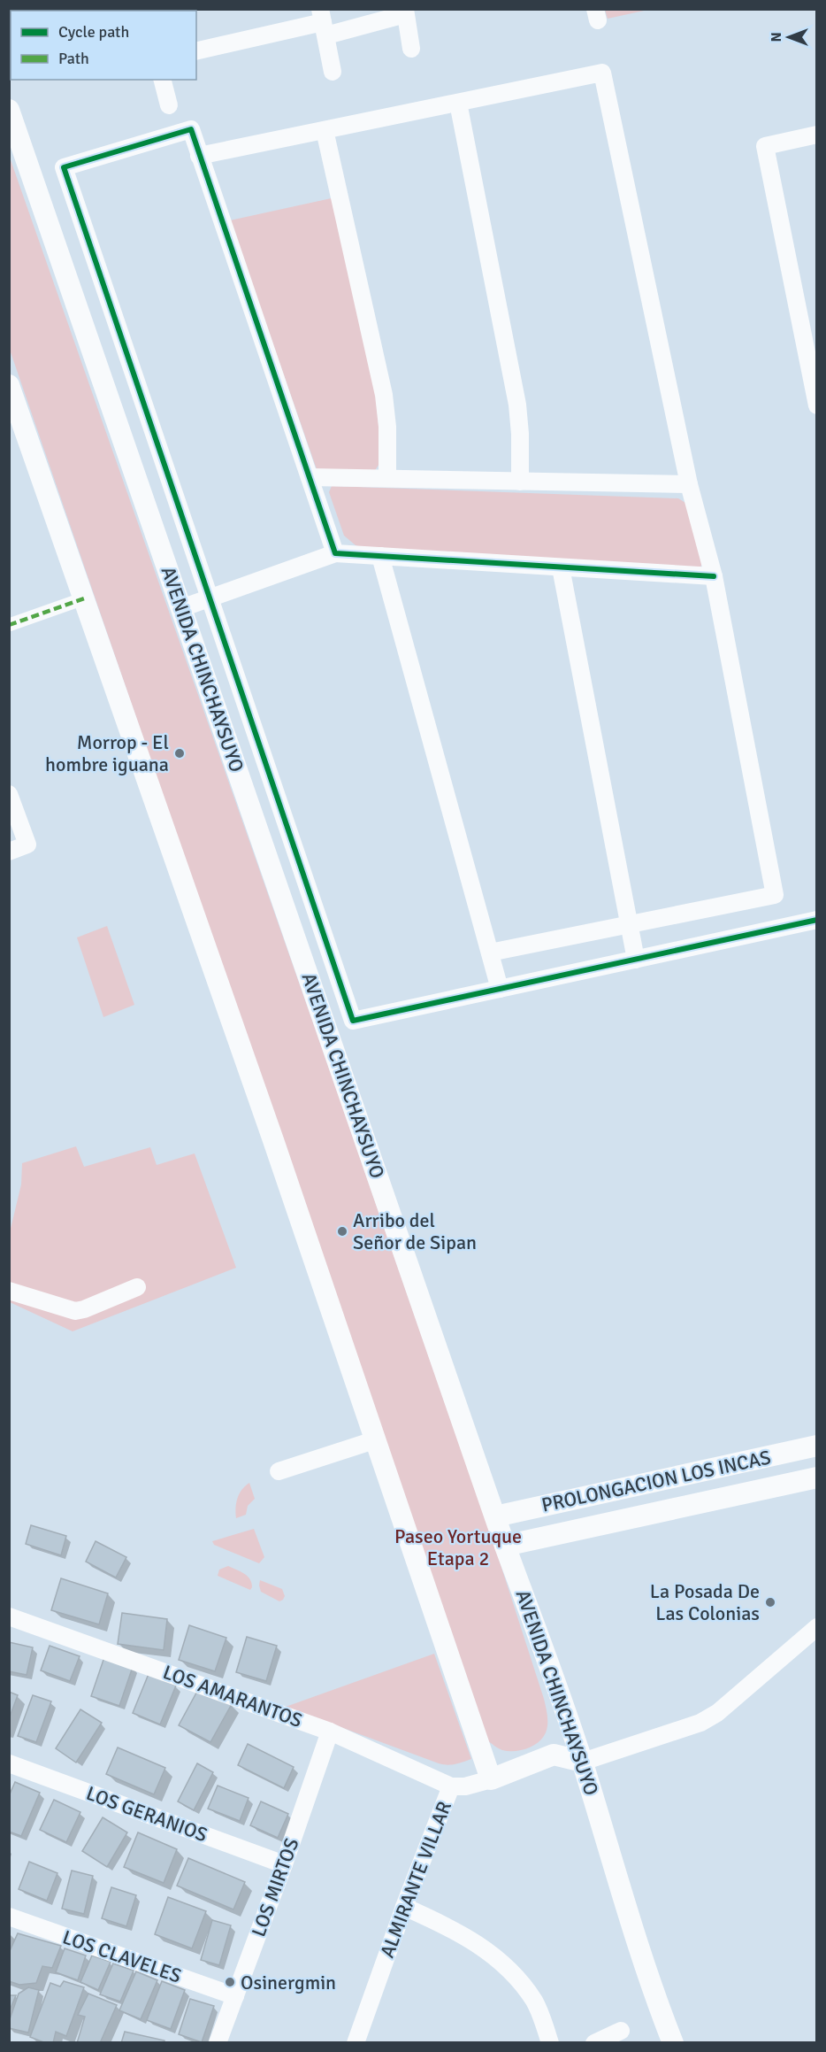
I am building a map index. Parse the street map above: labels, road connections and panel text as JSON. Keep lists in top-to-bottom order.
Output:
{
  "streets": {
    "street": [
      "AVENIDA CHINCHAYSUYO",
      "PROLONGACION LOS INCAS",
      "LOS AMARANTOS",
      "LOS GERANIOS",
      "ALMIRANTE VILLAR",
      "LOS MIRTOS",
      "LOS CLAVELES"
    ]
  },
  "crossings": [
    ["AVENIDA CHINCHAYSUYO", "PROLONGACION LOS INCAS"],
    ["AVENIDA CHINCHAYSUYO", "ALMIRANTE VILLAR"],
    ["LOS AMARANTOS", "ALMIRANTE VILLAR"],
    ["LOS AMARANTOS", "LOS MIRTOS"],
    ["LOS GERANIOS", "LOS MIRTOS"],
    ["LOS MIRTOS", "LOS CLAVELES"]
  ],
  "parks": ["Paseo Yortuque Etapa 2"],
  "places": [
    "Morrop - El hombre iguana",
    "Arribo del Señor de Sipan",
    "La Posada De Las Colonias",
    "Osinergmin"
  ],
  "legend": ["Cycle path", "Path"],
  "north": "left"
}
